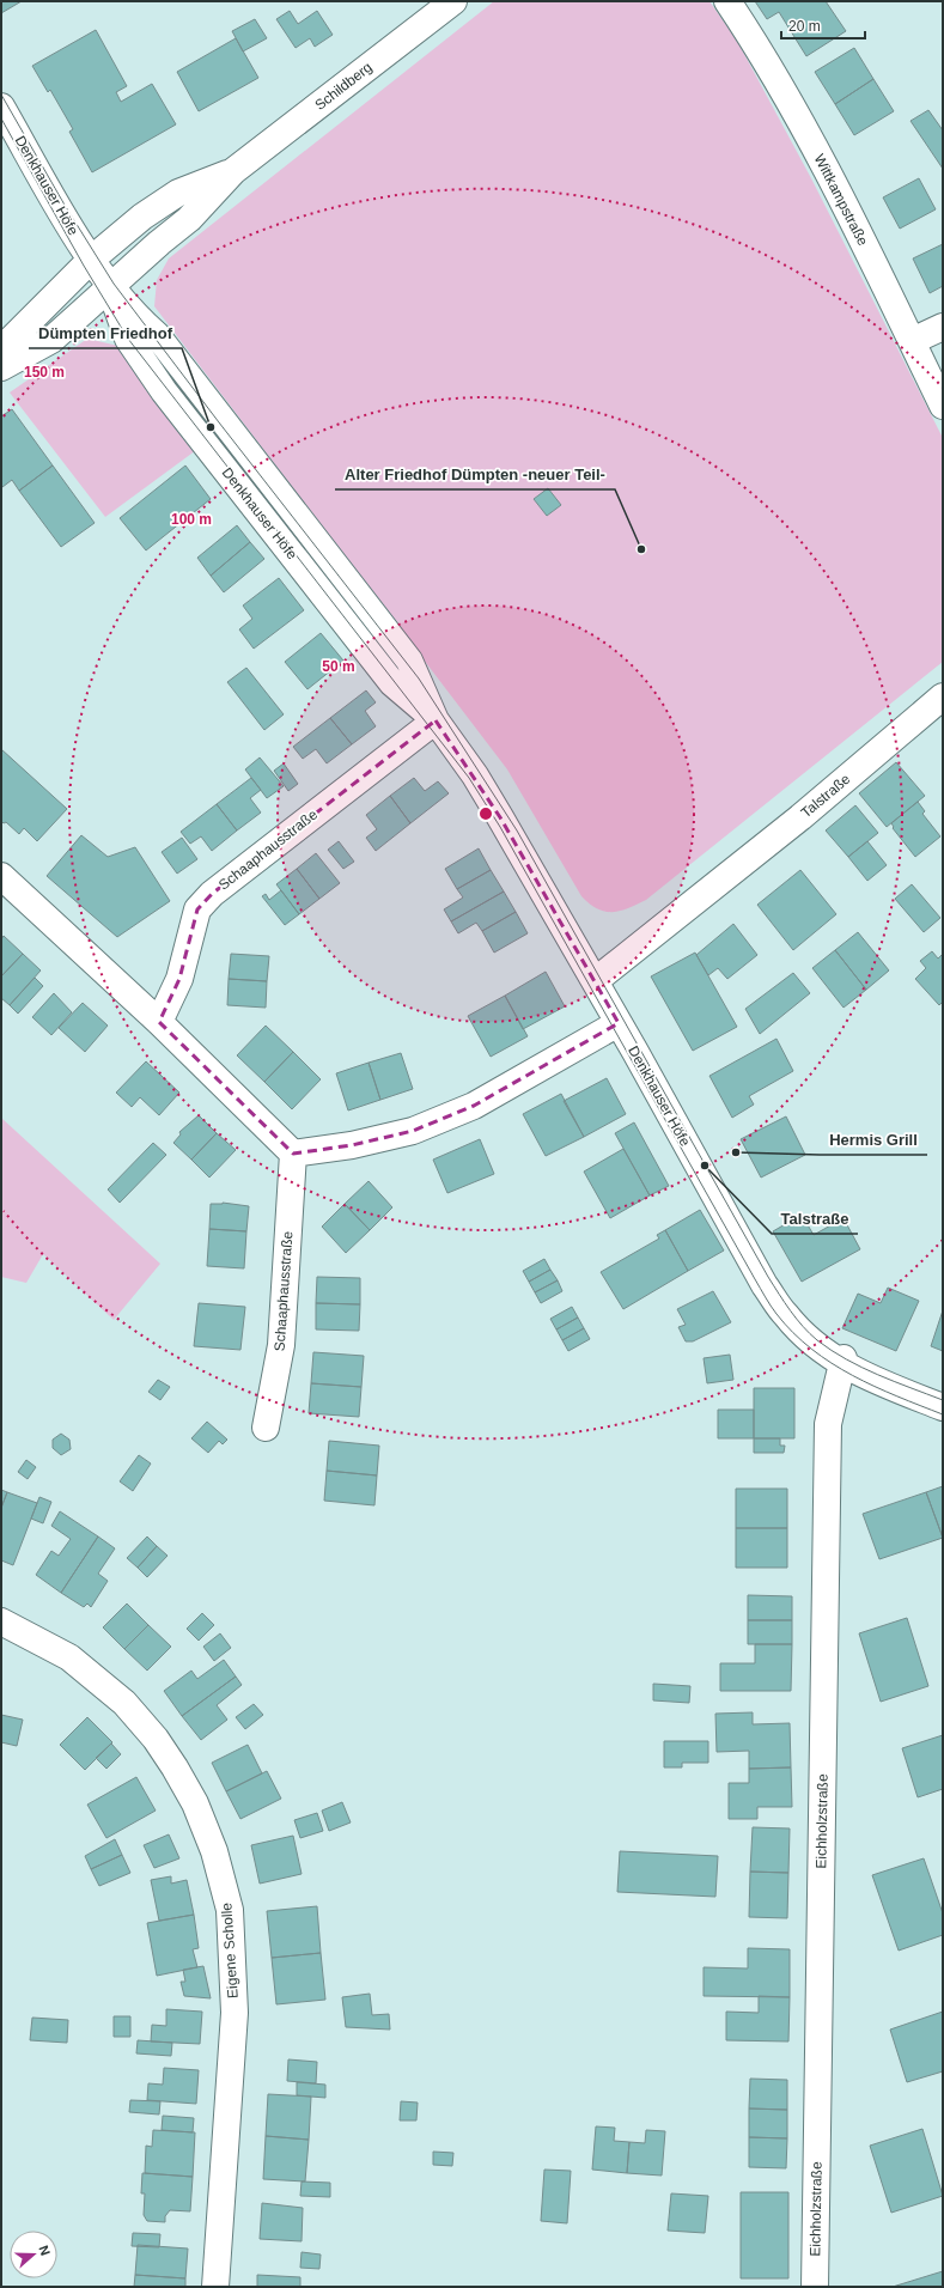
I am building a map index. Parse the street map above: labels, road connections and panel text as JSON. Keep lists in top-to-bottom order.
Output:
{
  "streets": {
    "street": [
      "Schildberg",
      "Denkhauser Höfe",
      "Wittkampstraße",
      "Talstraße",
      "Schaaphausstraße",
      "Eichholzstraße",
      "Eigene Scholle"
    ]
  },
  "crossings": [
    ["Schildberg", "Denkhauser Höfe"],
    ["Denkhauser Höfe", "Talstraße"],
    ["Denkhauser Höfe", "Schaaphausstraße"],
    ["Denkhauser Höfe", "Eichholzstraße"]
  ],
  "places": [
    "Dümpten Friedhof",
    "Alter Friedhof Dümpten -neuer Teil-",
    "Hermis Grill",
    "Talstraße"
  ],
  "scale_bar": "20 m",
  "north": "right",
  "rings": ["150 m", "100 m", "50 m"]
}
